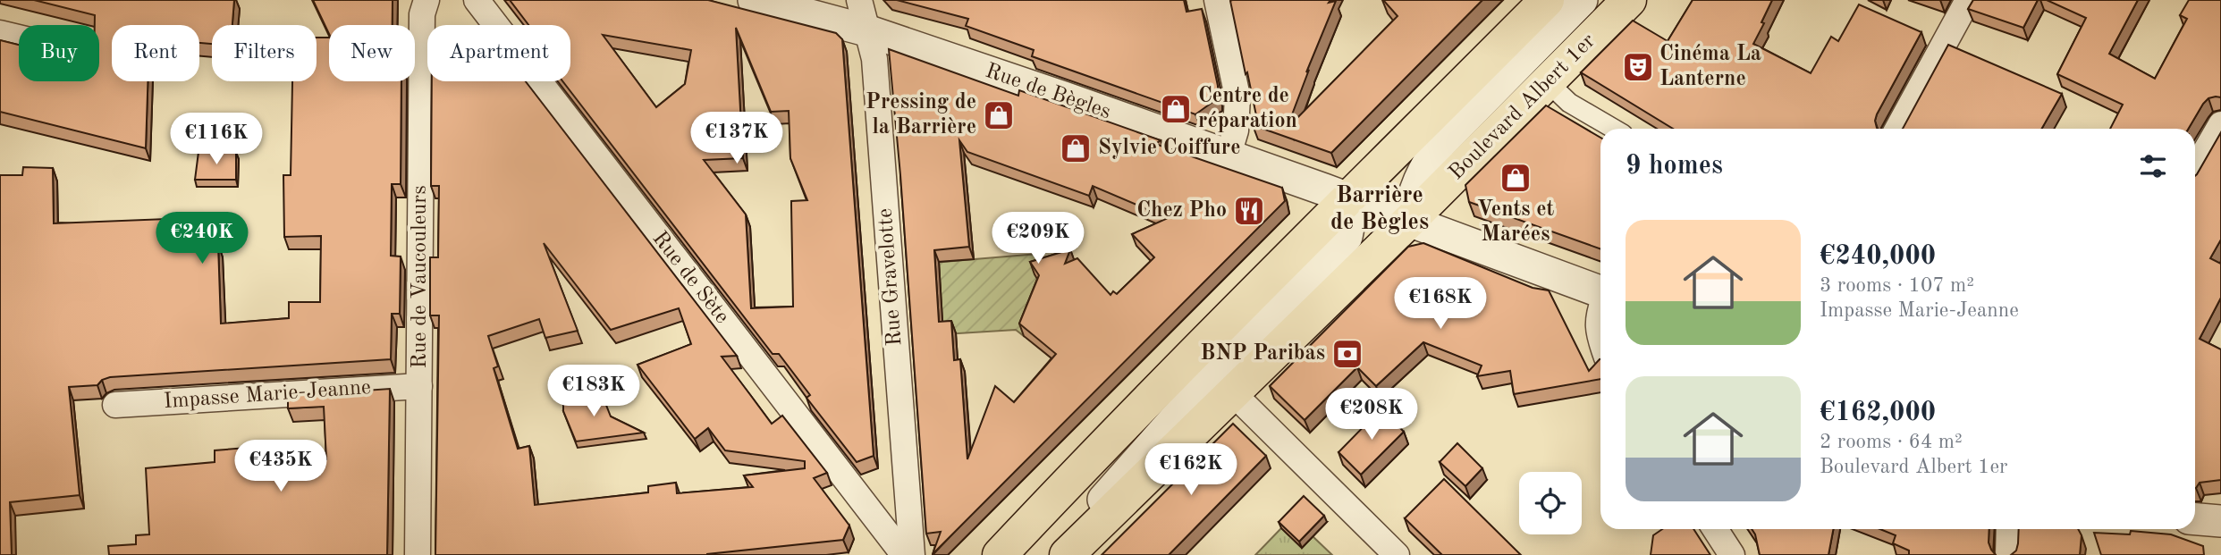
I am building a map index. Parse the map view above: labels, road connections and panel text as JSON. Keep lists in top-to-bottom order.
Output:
{
  "streets": {
    "main road": ["Boulevard Albert 1er"],
    "street": [
      "Rue de Bègles",
      "Rue de Vaucouleurs",
      "Rue Gravelotte",
      "Rue de Sète",
      "Impasse Marie-Jeanne"
    ]
  },
  "crossings": [
    ["Rue de Bègles", "Boulevard Albert 1er"],
    ["Rue de Bègles", "Rue Gravelotte"],
    ["Rue de Vaucouleurs", "Impasse Marie-Jeanne"]
  ],
  "districts": ["Barrière de Bègles"],
  "places": {
    "theatre": ["Cinéma La Lanterne"],
    "shop": [
      "Centre de réparation",
      "Pressing de la Barrière",
      "Sylvie Coiffure",
      "Vents et Marées"
    ],
    "restaurant": ["Chez Pho"],
    "bank": ["BNP Paribas"]
  },
  "page": {
    "chip": [
      "Buy",
      "Rent",
      "Filters",
      "New",
      "Apartment"
    ],
    "price": [
      "€137K",
      "€116K",
      "€240K",
      "€209K",
      "€168K",
      "€183K",
      "€208K",
      "€435K",
      "€162K"
    ],
    "heading": "9 homes",
    "list": [
      {
        "name": "€240,000",
        "note": "3 rooms · 107 m² · Impasse Marie-Jeanne"
      },
      {
        "name": "€162,000",
        "note": "2 rooms · 64 m² · Boulevard Albert 1er"
      }
    ]
  }
}
